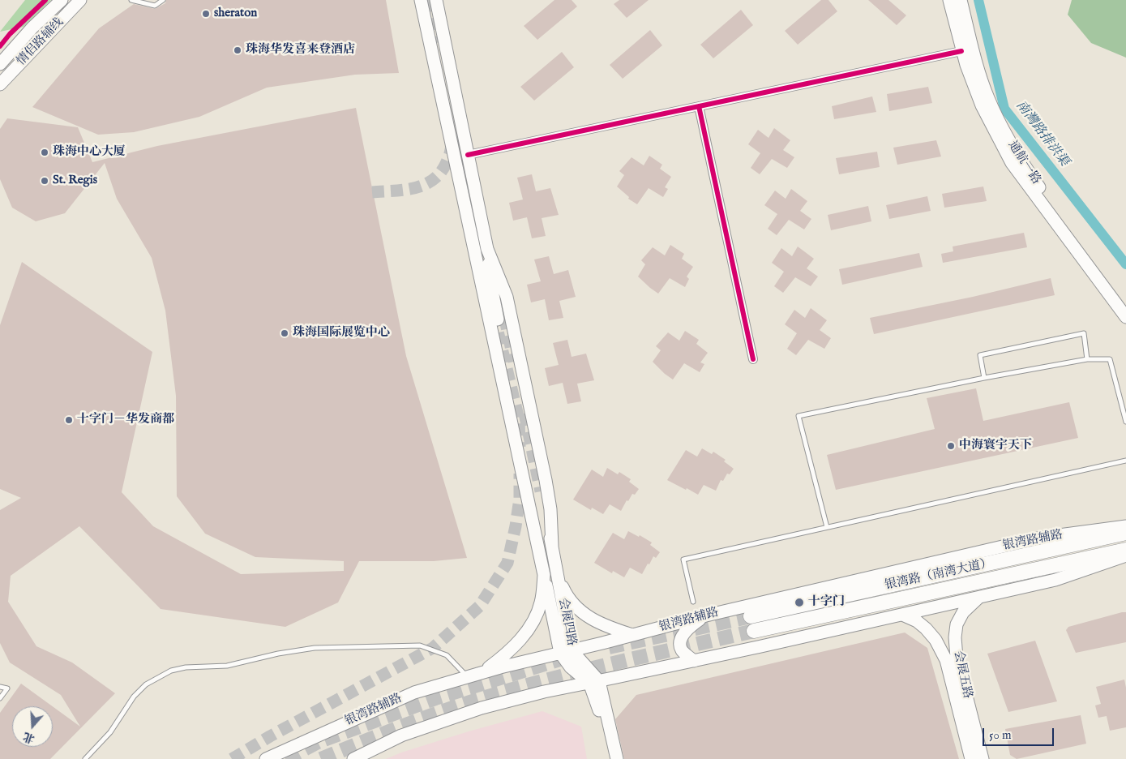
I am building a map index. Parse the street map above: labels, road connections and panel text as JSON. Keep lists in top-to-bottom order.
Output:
{
  "streets": {
    "highway": ["银湾路（南湾大道）"],
    "main road": [
      "情侣路辅线",
      "通航一路",
      "银湾路辅路",
      "会展四路",
      "会展五路"
    ]
  },
  "crossings": [
    ["银湾路辅路", "会展四路"]
  ],
  "water": ["南灣路排洪渠"],
  "places": [
    "sheraton",
    "珠海华发喜来登酒店",
    "珠海中心大厦",
    "St. Regis",
    "珠海国际展览中心",
    "十字门－华发商都",
    "中海寰宇天下",
    "十字门"
  ],
  "scale_bar": "50 m",
  "north": "bottom"
}
